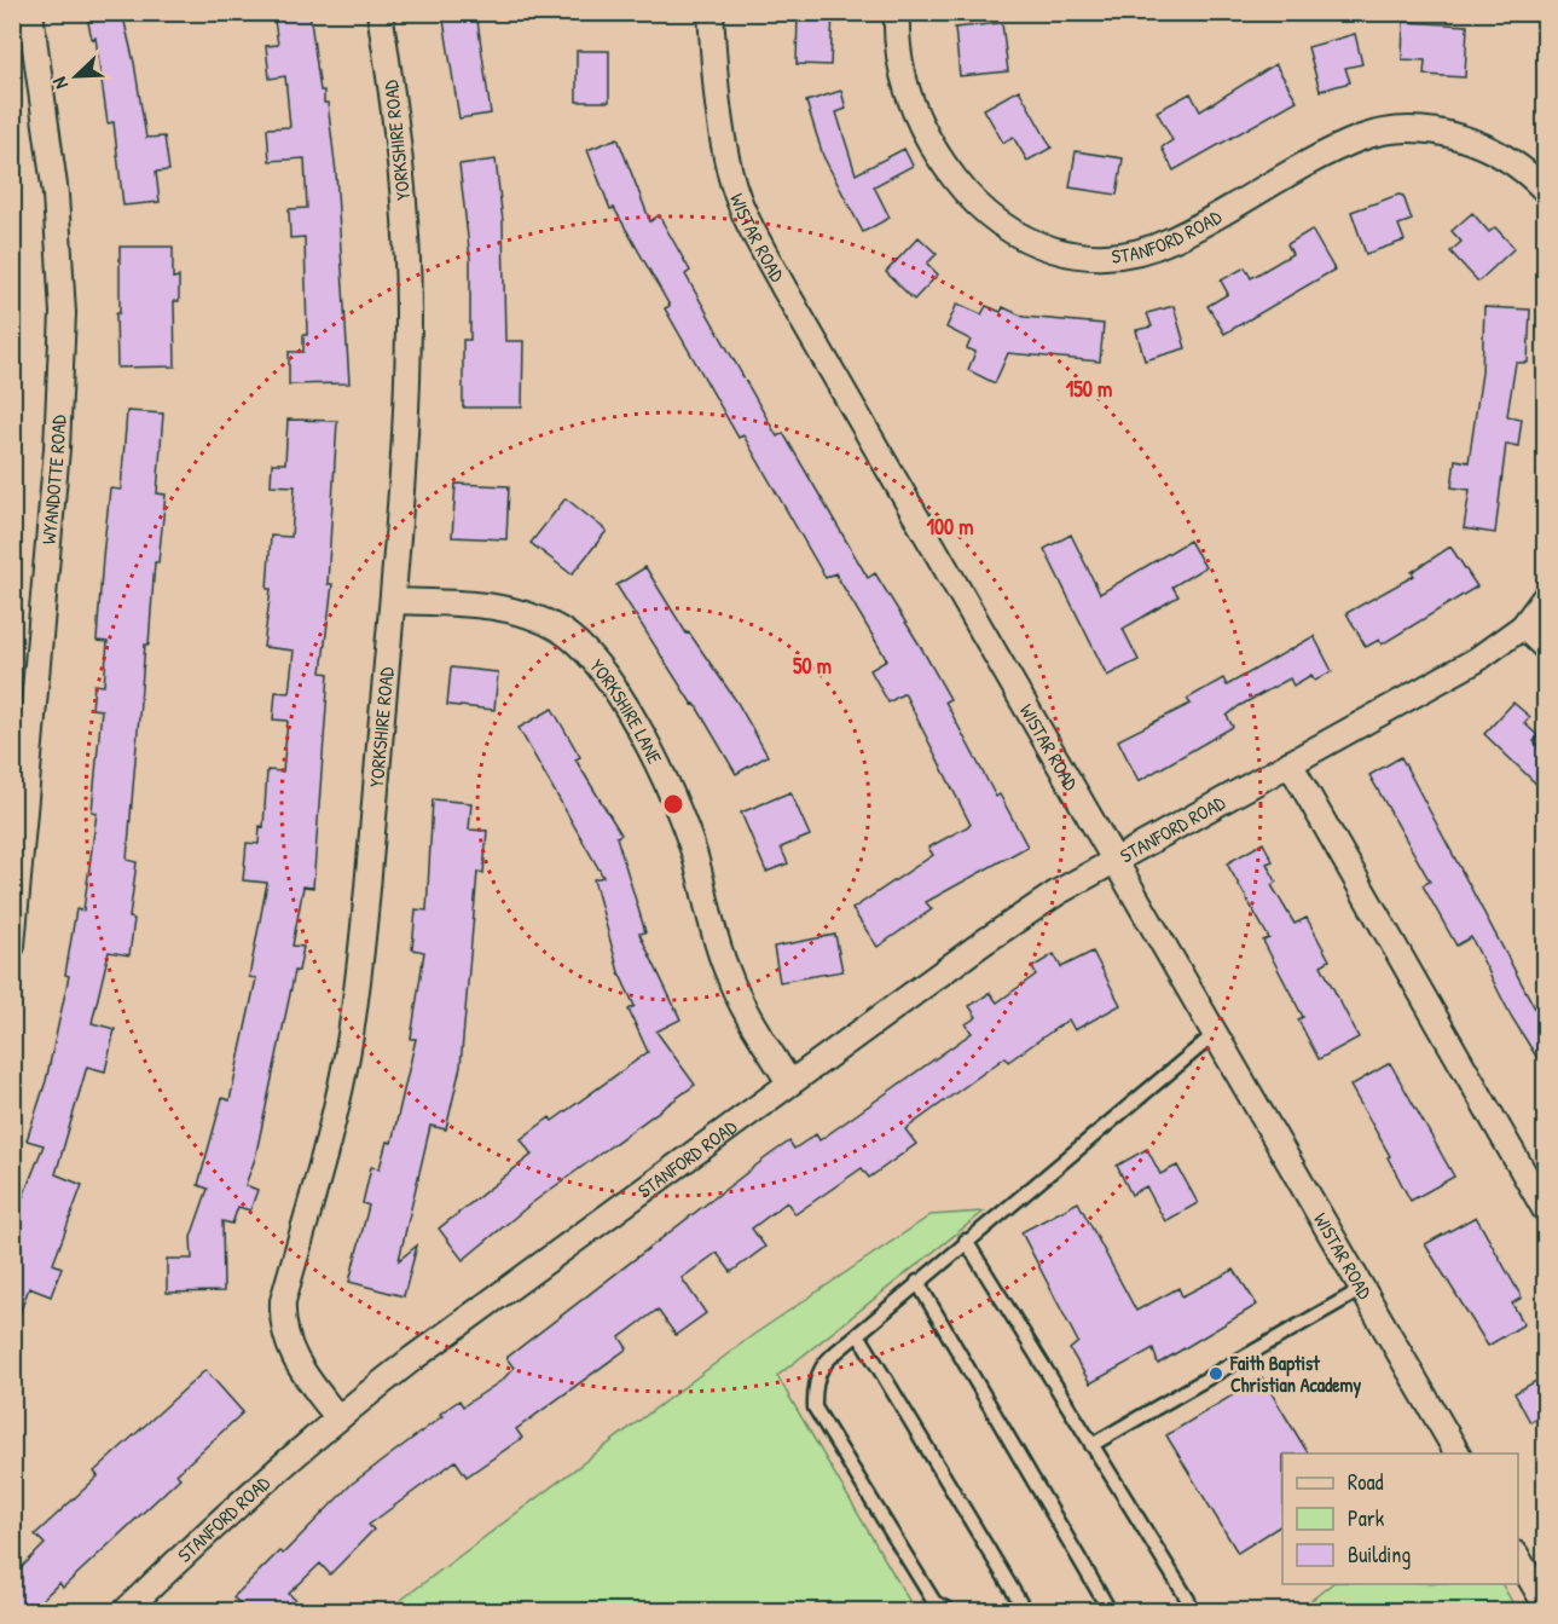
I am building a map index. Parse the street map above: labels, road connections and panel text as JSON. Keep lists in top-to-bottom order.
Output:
{
  "streets": {
    "street": [
      "YORKSHIRE ROAD",
      "STANFORD ROAD",
      "WISTAR ROAD",
      "WYANDOTTE ROAD",
      "YORKSHIRE LANE"
    ]
  },
  "crossings": [
    ["YORKSHIRE ROAD", "STANFORD ROAD"],
    ["YORKSHIRE ROAD", "YORKSHIRE LANE"],
    ["STANFORD ROAD", "WISTAR ROAD"],
    ["STANFORD ROAD", "YORKSHIRE LANE"]
  ],
  "places": ["Faith Baptist Christian Academy"],
  "legend": ["Road", "Park", "Building"],
  "north": "bottom left",
  "rings": ["150 m", "100 m", "50 m"]
}
